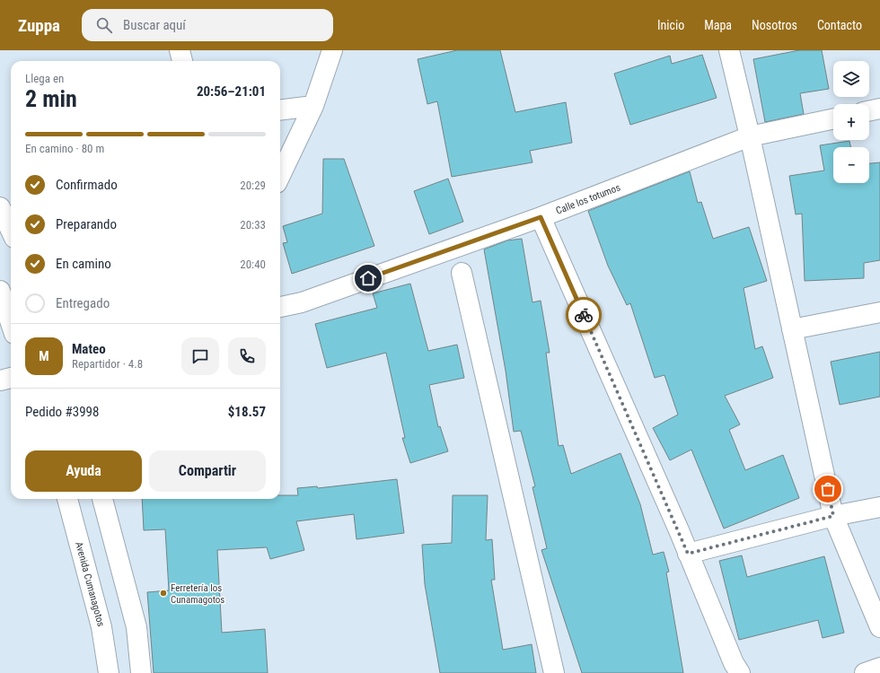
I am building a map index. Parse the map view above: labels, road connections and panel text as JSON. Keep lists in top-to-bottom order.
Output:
{
  "streets": {
    "street": ["Calle los totumos", "Avenida Cumanagotos"]
  },
  "places": ["Ferretería los Cunamagotos"],
  "page": {
    "header": "Zuppa",
    "search": "Buscar aquí",
    "nav": [
      "Inicio",
      "Mapa",
      "Nosotros",
      "Contacto"
    ],
    "map_buttons": ["+", "−"],
    "heading": ["2 min", "Llega en", "20:56–21:01"],
    "panel": [
      "Mateo",
      "Repartidor · 4.8",
      "Pedido #3998",
      "$18.57"
    ],
    "bar": "En camino · 80 m",
    "list": [
      ["Confirmado", "20:29"],
      ["Preparando", "20:33"],
      ["En camino", "20:40"],
      "Entregado"
    ],
    "round": "M",
    "buttons": ["Ayuda", "Compartir"]
  }
}
